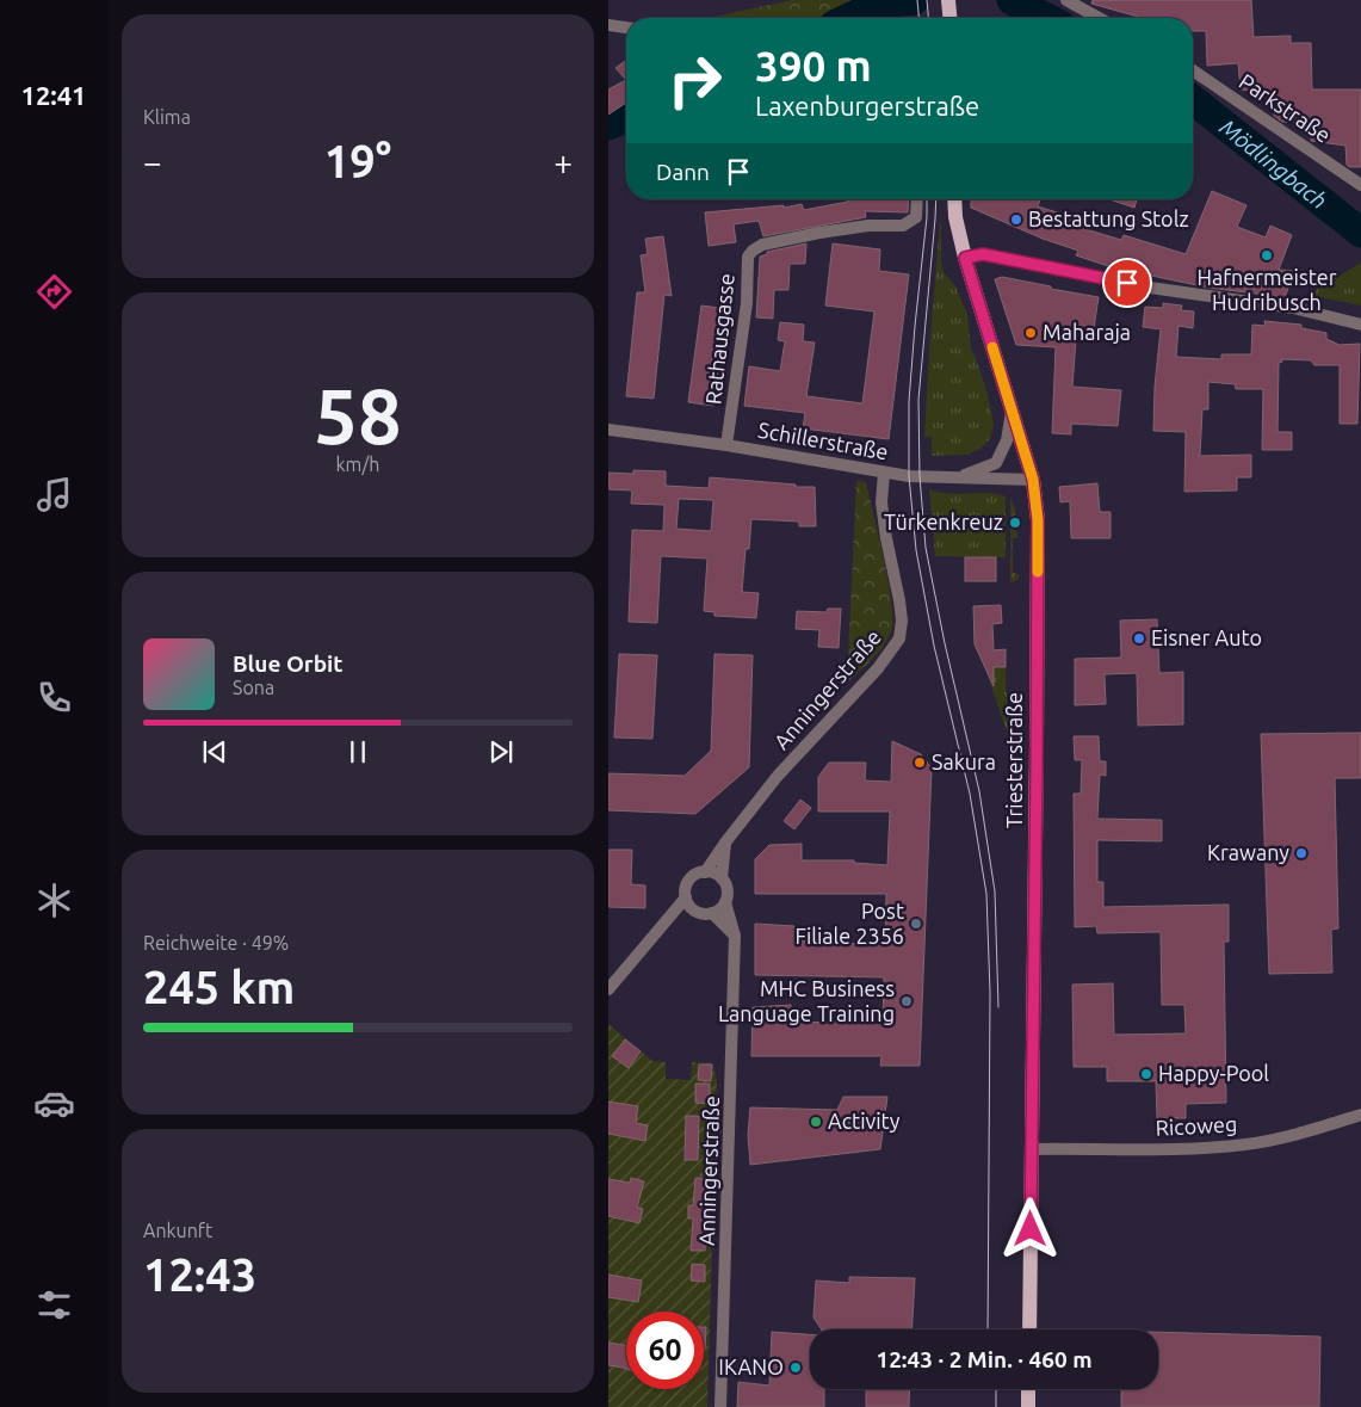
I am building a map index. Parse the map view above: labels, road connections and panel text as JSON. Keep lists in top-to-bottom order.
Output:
{
  "streets": {
    "main road": ["Triesterstraße"],
    "street": [
      "Parkstraße",
      "Rathausgasse",
      "Schillerstraße",
      "Anningerstraße",
      "Ricoweg"
    ]
  },
  "crossings": [
    ["Rathausgasse", "Schillerstraße"],
    ["Schillerstraße", "Anningerstraße"],
    ["Schillerstraße", "Triesterstraße"],
    ["Triesterstraße", "Ricoweg"]
  ],
  "water": ["Mödlingbach"],
  "places": [
    "Bestattung Stolz",
    "Hafnermeister Hudribusch",
    "Maharaja",
    "Türkenkreuz",
    "Eisner Auto",
    "Sakura",
    "Krawany",
    "Post Filiale 2356",
    "MHC Business Language Training",
    "Happy-Pool",
    "Activity",
    "IKANO"
  ],
  "page": {
    "tabs": "12:41",
    "tile": [
      "Klima",
      ["58", "km/h"],
      ["Reichweite · 49%", "245 km"],
      ["Ankunft", "12:43"]
    ],
    "turn": ["390 m", "Laxenburgerstraße"],
    "heat": ["−", "19°", "+"],
    "then": "Dann",
    "song": ["Blue Orbit", "Sona"],
    "limit": "60",
    "trip": "12:43 · 2 Min. · 460 m"
  }
}
